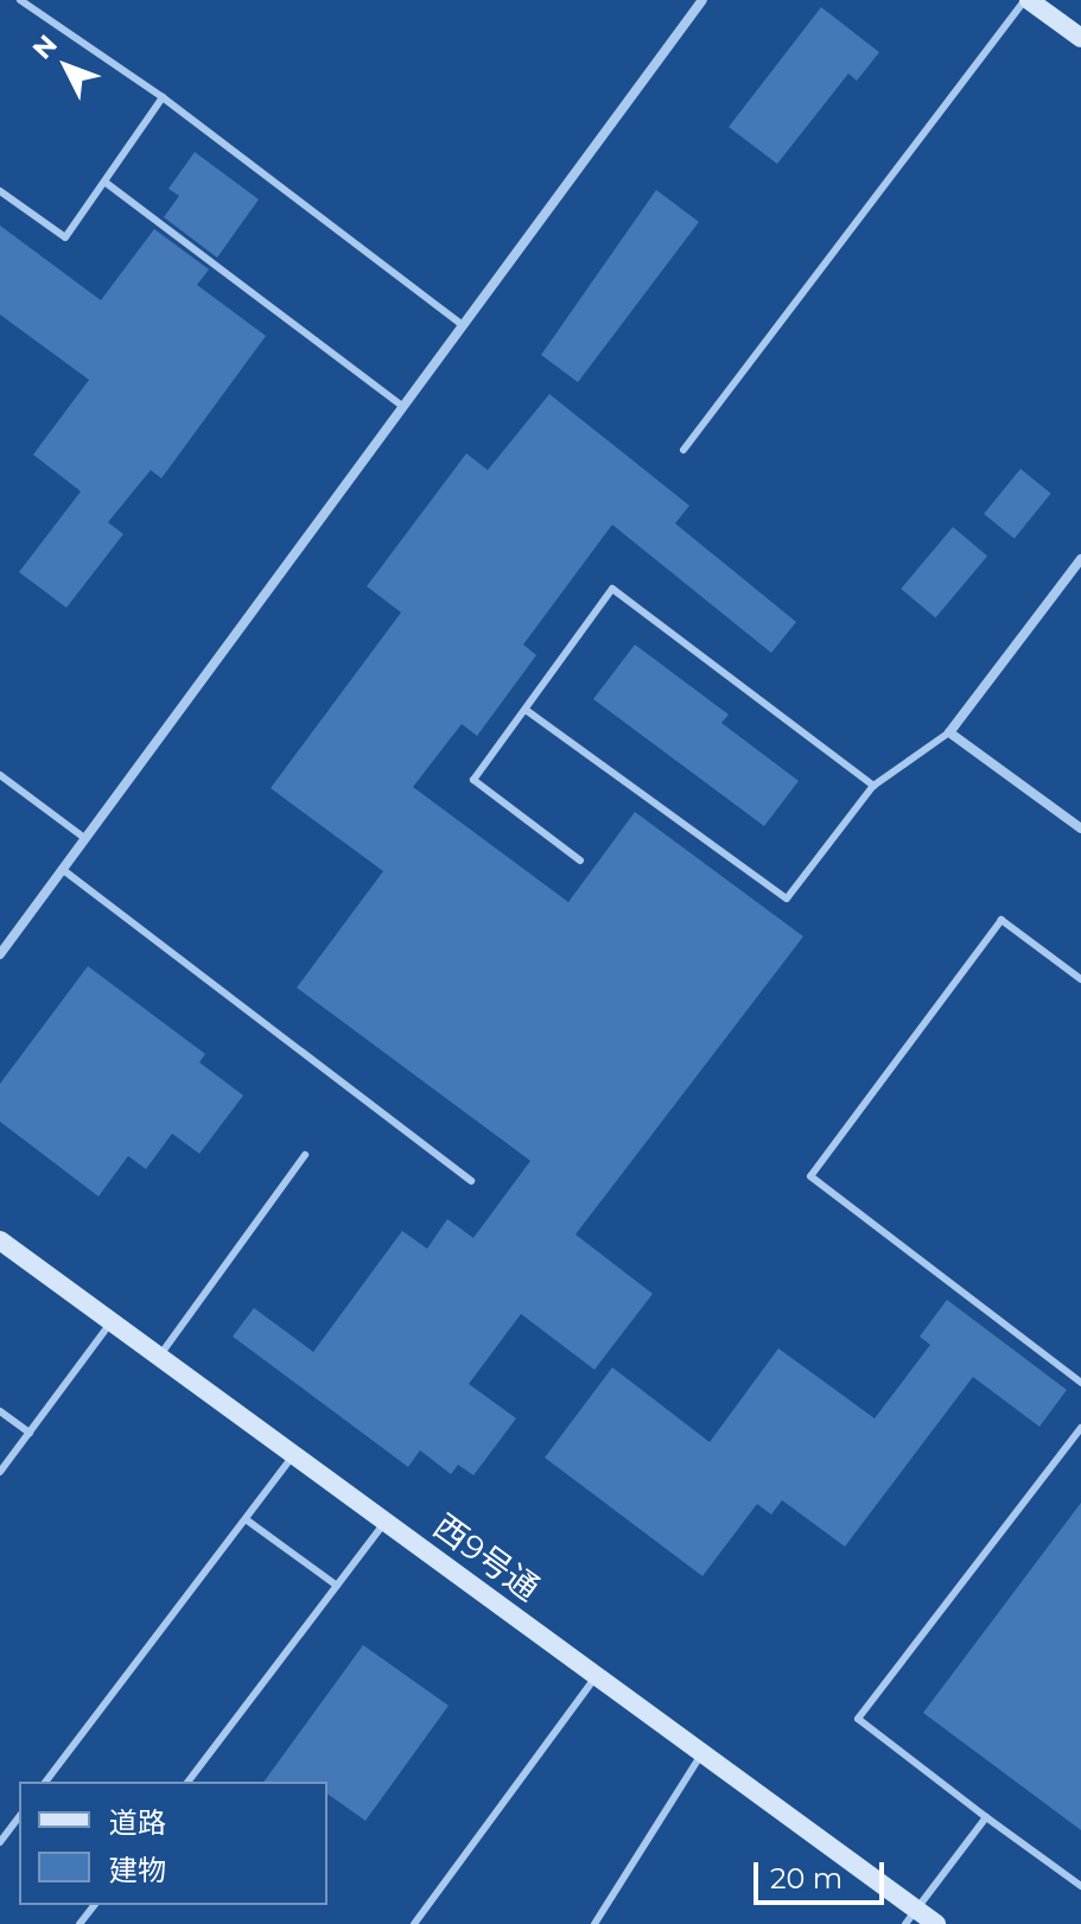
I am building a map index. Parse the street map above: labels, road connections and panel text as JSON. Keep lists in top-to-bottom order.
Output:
{
  "streets": {
    "street": ["西9号通"]
  },
  "legend": ["道路", "建物"],
  "scale_bar": "20 m",
  "north": "top left"
}
